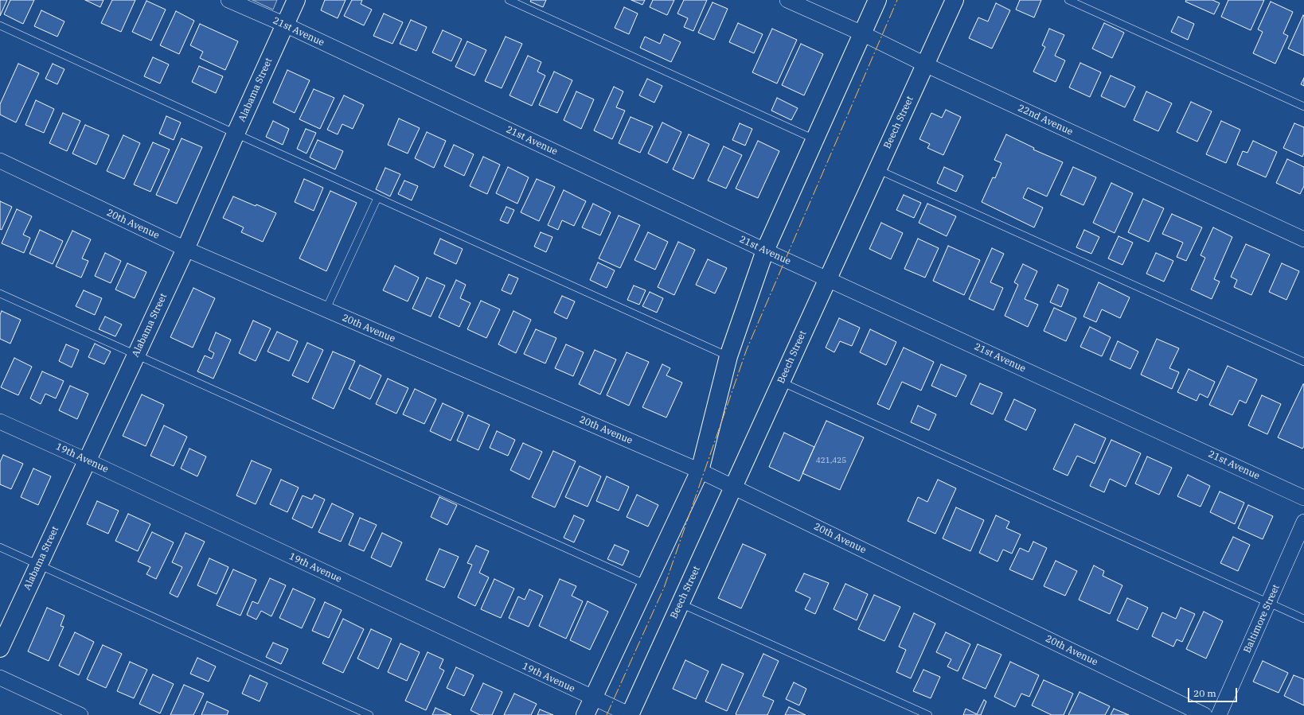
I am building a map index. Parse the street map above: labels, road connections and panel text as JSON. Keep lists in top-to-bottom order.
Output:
{
  "streets": {
    "street": [
      "21st Avenue",
      "Alabama Street",
      "22nd Avenue",
      "Beech Street",
      "20th Avenue",
      "19th Avenue",
      "Baltimore Street"
    ]
  },
  "crossings": [
    ["21st Avenue", "Alabama Street"],
    ["21st Avenue", "Beech Street"],
    ["Alabama Street", "20th Avenue"],
    ["Alabama Street", "19th Avenue"],
    ["22nd Avenue", "Beech Street"],
    ["Beech Street", "20th Avenue"],
    ["Beech Street", "19th Avenue"]
  ],
  "house_numbers": ["421,425"],
  "scale_bar": "20 m"
}
